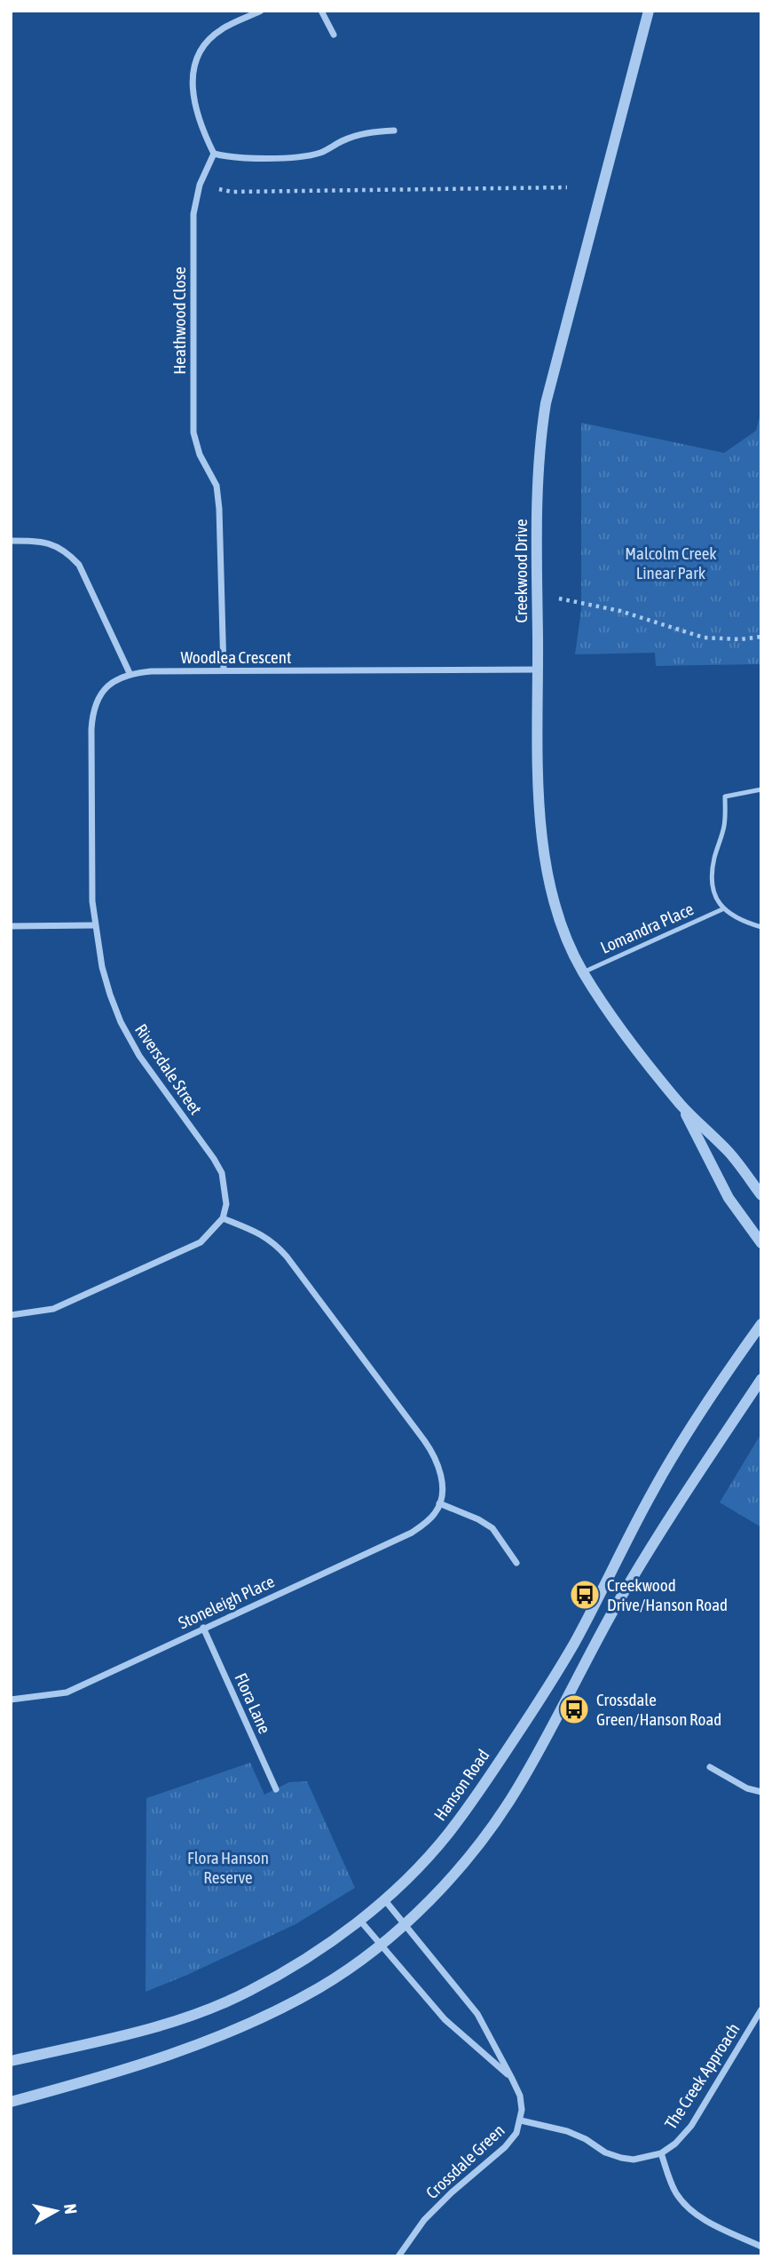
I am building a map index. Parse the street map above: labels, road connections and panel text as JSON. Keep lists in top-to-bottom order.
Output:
{
  "streets": {
    "street": [
      "Heathwood Close",
      "Creekwood Drive",
      "Woodlea Crescent",
      "Riversdale Street",
      "Stoneleigh Place",
      "Flora Lane",
      "Hanson Road",
      "The Creek Approach",
      "Crossdale Green"
    ],
    "lane": ["Lomandra Place"]
  },
  "crossings": [
    ["Heathwood Close", "Woodlea Crescent"],
    ["Creekwood Drive", "Woodlea Crescent"],
    ["Creekwood Drive", "Lomandra Place"],
    ["Woodlea Crescent", "Riversdale Street"],
    ["Stoneleigh Place", "Flora Lane"],
    ["Hanson Road", "Crossdale Green"],
    ["The Creek Approach", "Crossdale Green"]
  ],
  "parks": ["Malcolm Creek Linear Park", "Flora Hanson Reserve"],
  "places": {
    "bus stop": ["Creekwood Drive/Hanson Road", "Crossdale Green/Hanson Road"]
  },
  "north": "right"
}
